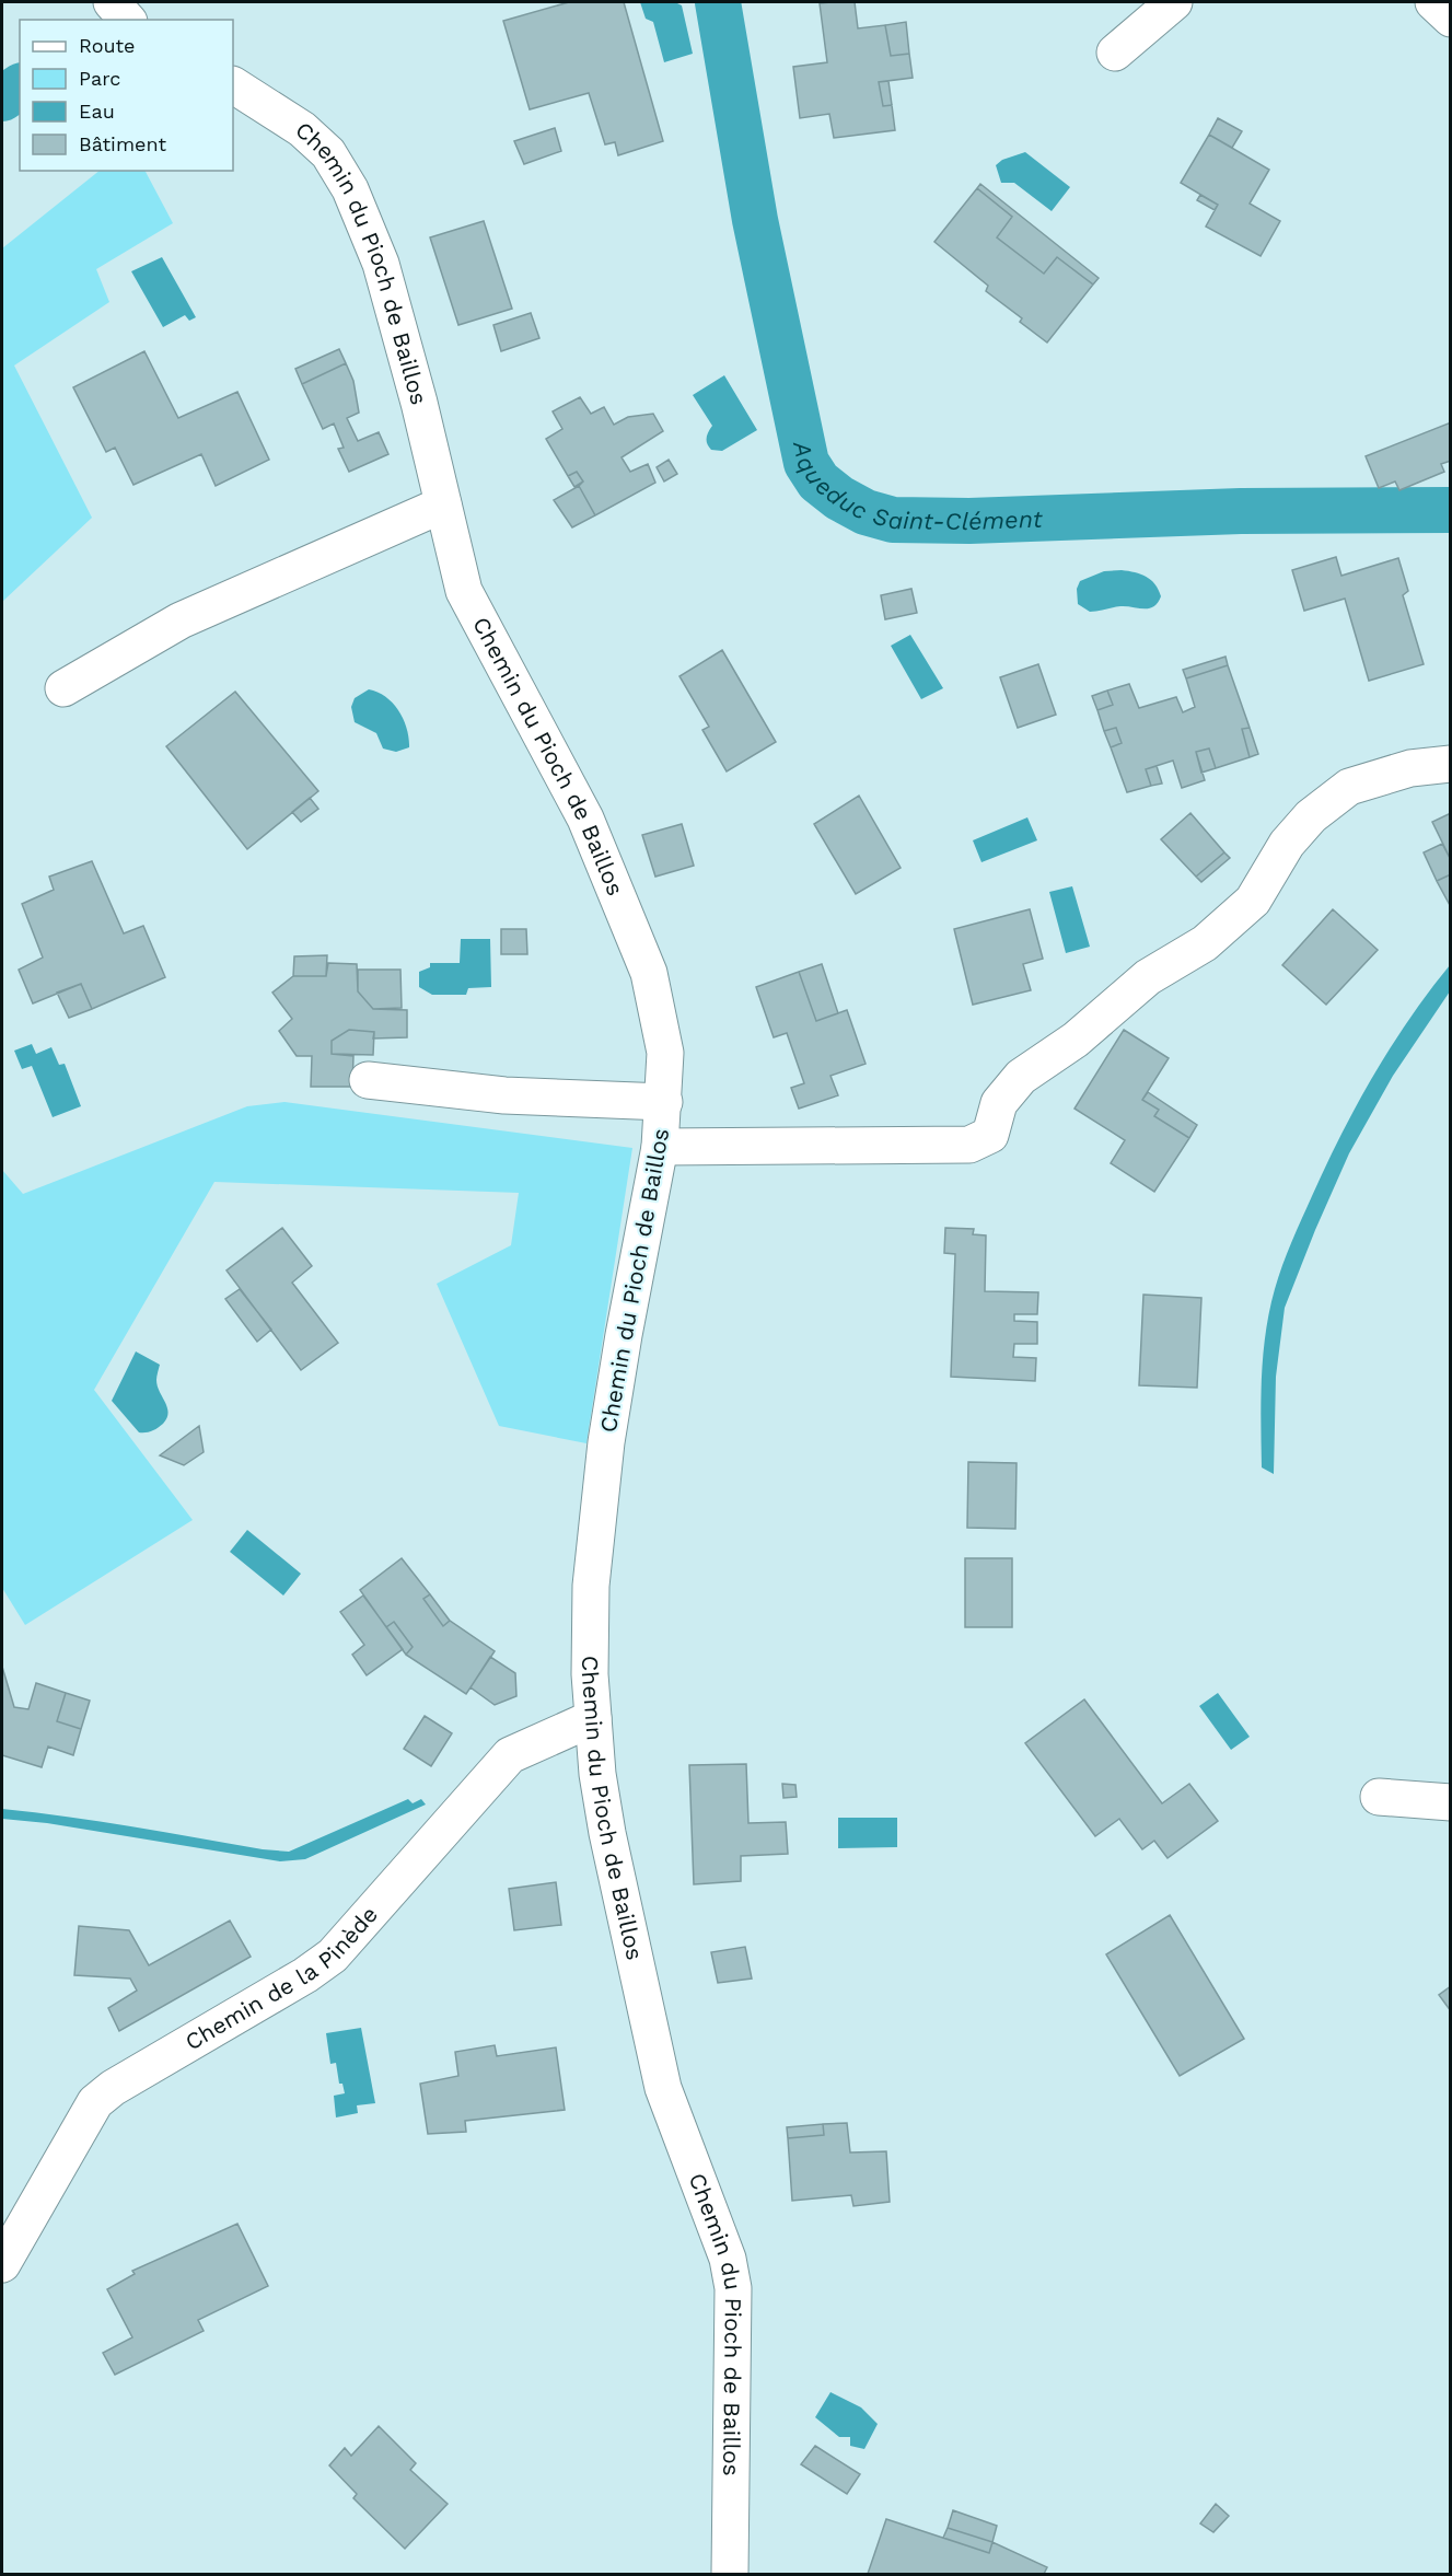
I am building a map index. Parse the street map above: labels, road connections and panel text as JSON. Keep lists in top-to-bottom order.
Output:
{
  "streets": {
    "street": ["Chemin du Pioch de Baillos", "Chemin de la Pinède"]
  },
  "crossings": [
    ["Chemin du Pioch de Baillos", "Chemin de la Pinède"]
  ],
  "water": ["Aqueduc Saint-Clément"],
  "legend": [
    "Route",
    "Parc",
    "Eau",
    "Bâtiment"
  ]
}
